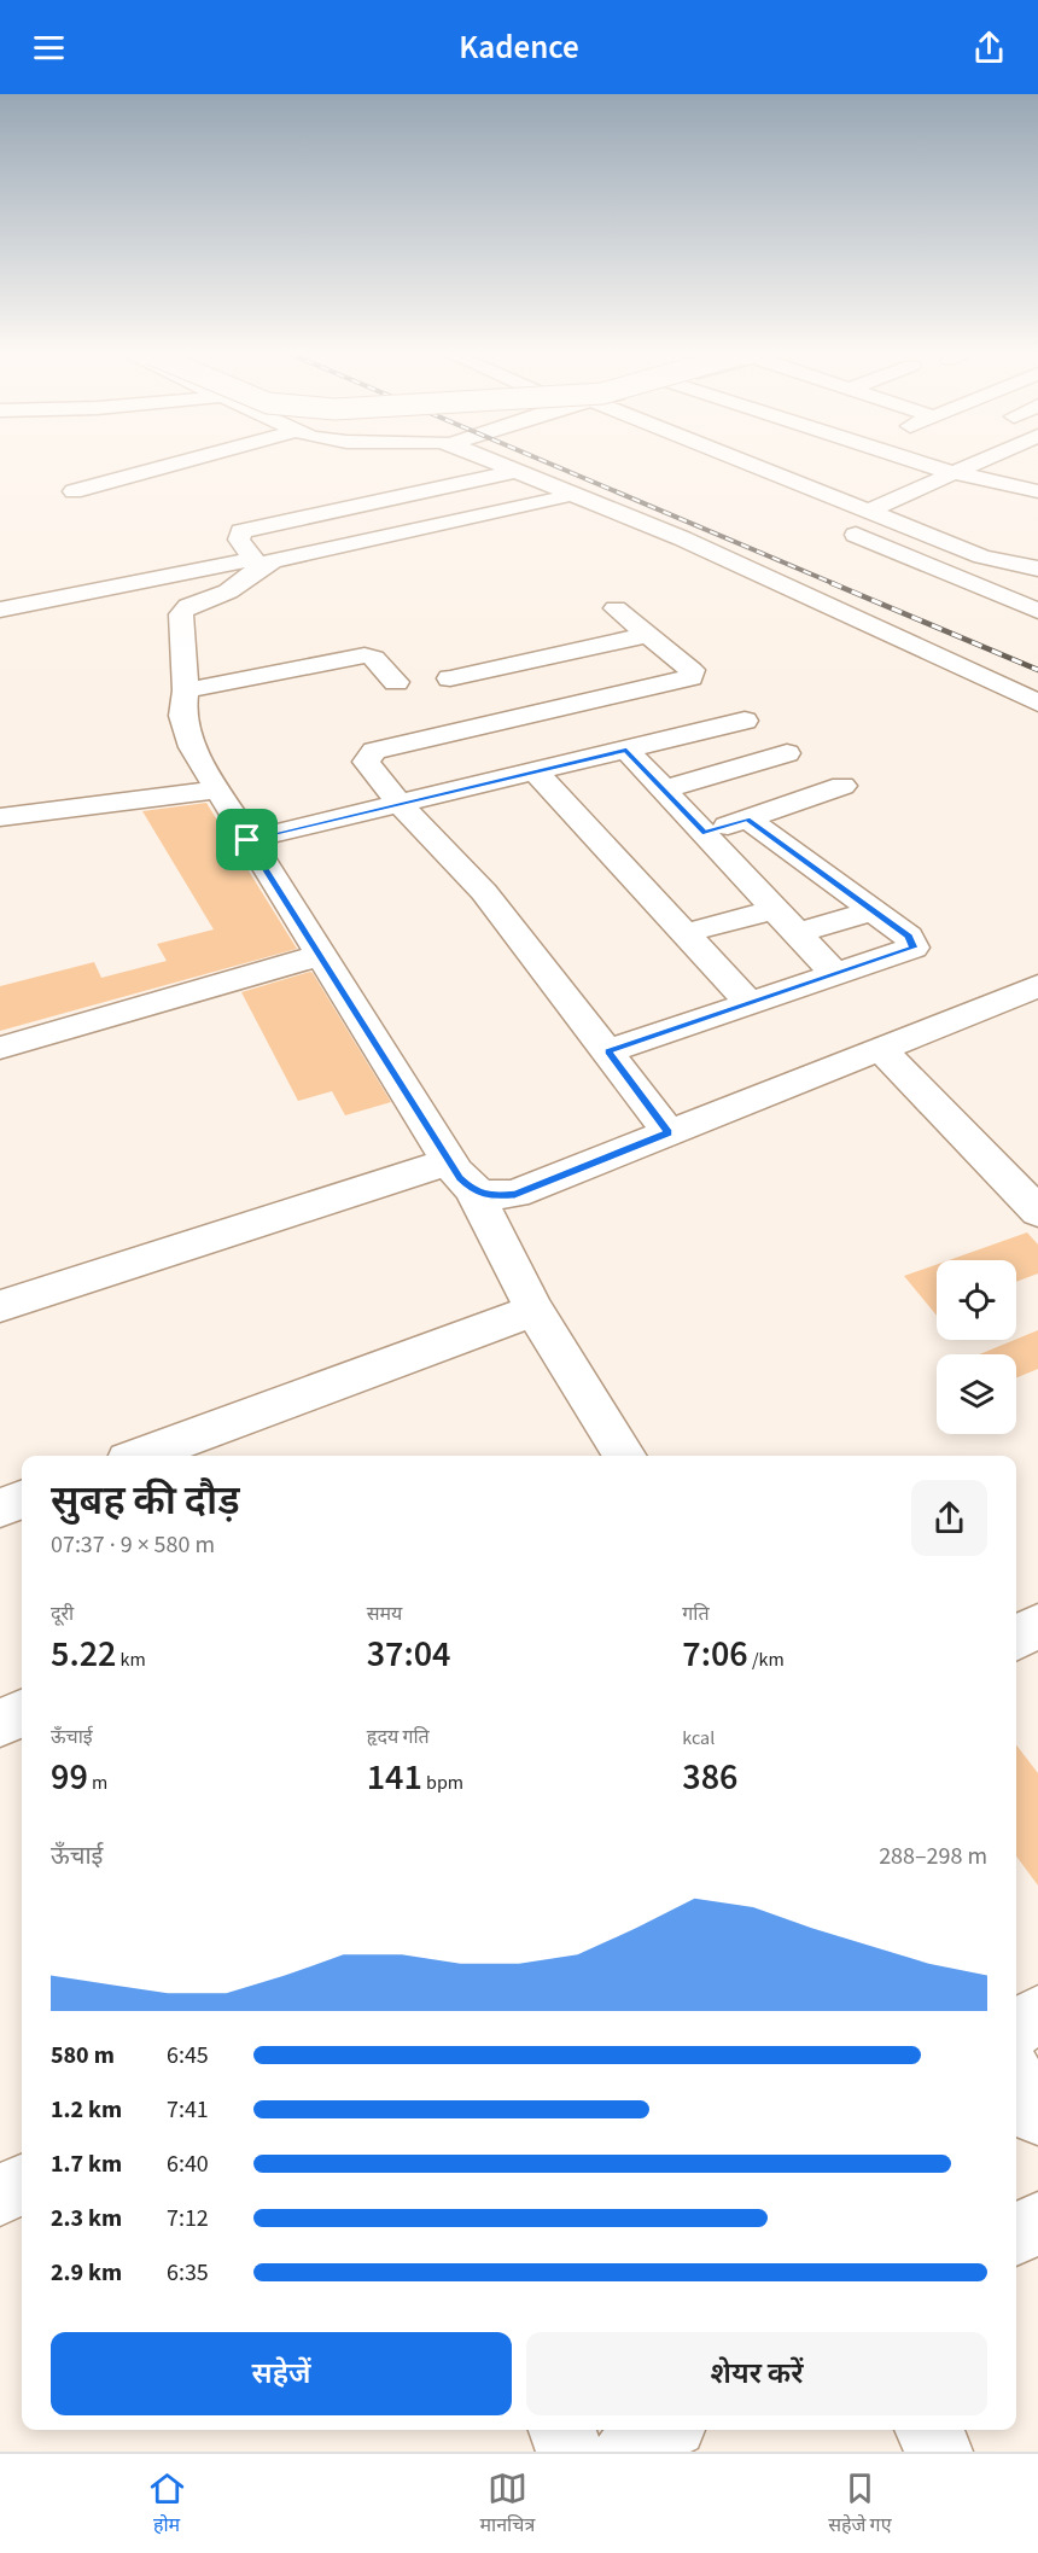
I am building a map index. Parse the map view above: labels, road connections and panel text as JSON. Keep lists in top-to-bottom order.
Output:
{
  "page": {
    "header": "Kadence",
    "heading": ["सुबह की दौड़", "07:37 · 9 × 580 m"],
    "stats": [
      ["दूरी", "5.22 km"],
      ["समय", "37:04"],
      ["गति", "7:06 /km"],
      ["ऊँचाई", "99 m"],
      ["हृदय गति", "141 bpm"],
      ["kcal", "386"]
    ],
    "chart": ["ऊँचाई", "288–298 m"],
    "list": [
      {
        "name": "580 m",
        "note": "6:45"
      },
      {
        "name": "1.2 km",
        "note": "7:41"
      },
      {
        "name": "1.7 km",
        "note": "6:40"
      },
      {
        "name": "2.3 km",
        "note": "7:12"
      },
      {
        "name": "2.9 km",
        "note": "6:35"
      }
    ],
    "buttons": ["सहेजें", "शेयर करें"],
    "tabs": ["होम", "मानचित्र", "सहेजे गए"]
  }
}
